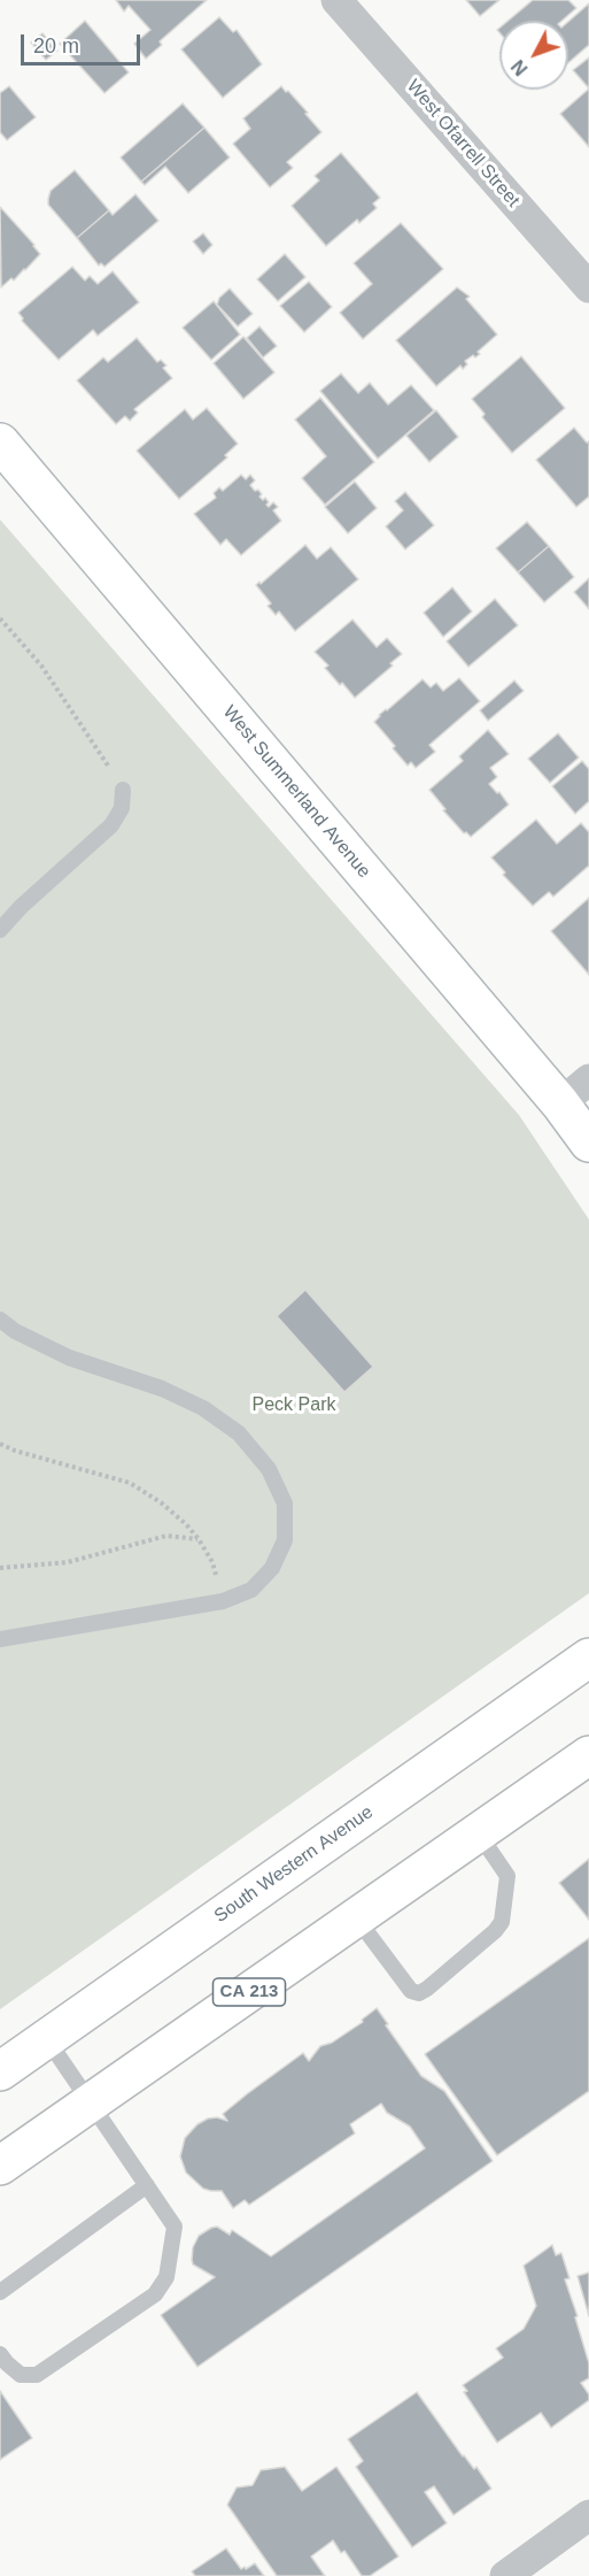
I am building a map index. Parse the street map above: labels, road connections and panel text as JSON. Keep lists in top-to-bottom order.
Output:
{
  "streets": {
    "main road": ["West Summerland Avenue", "South Western Avenue", "CA 213"],
    "street": ["West Ofarrell Street"]
  },
  "parks": ["Peck Park"],
  "scale_bar": "20 m",
  "north": "bottom left"
}
